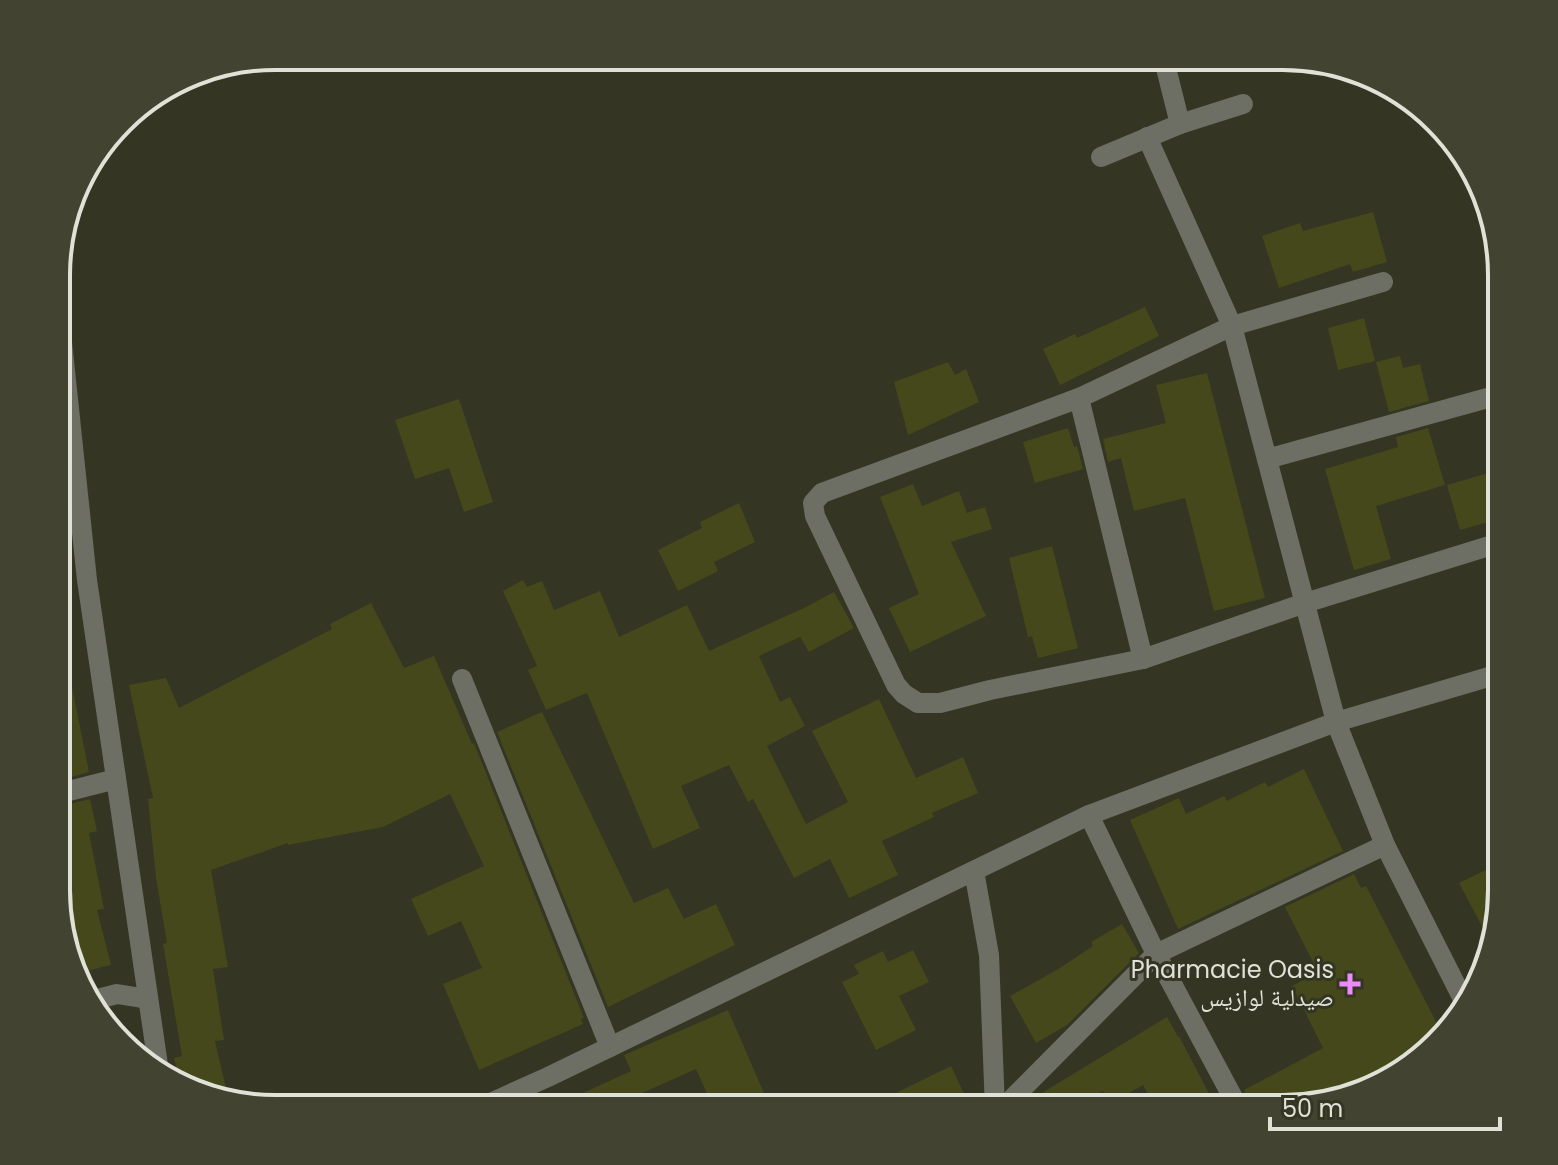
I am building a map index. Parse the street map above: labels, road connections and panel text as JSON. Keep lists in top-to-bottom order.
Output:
{
  "places": {
    "health": ["Pharmacie Oasis صيدلية لوازيس"]
  },
  "scale_bar": "50 m"
}
